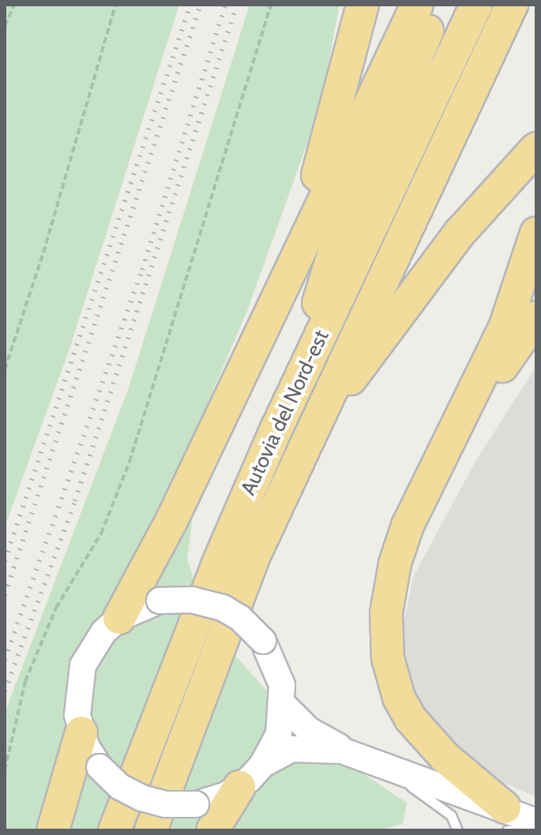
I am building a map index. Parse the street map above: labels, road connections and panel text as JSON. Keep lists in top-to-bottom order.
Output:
{
  "streets": {
    "highway": ["Autovia del Nord-est"]
  }
}
